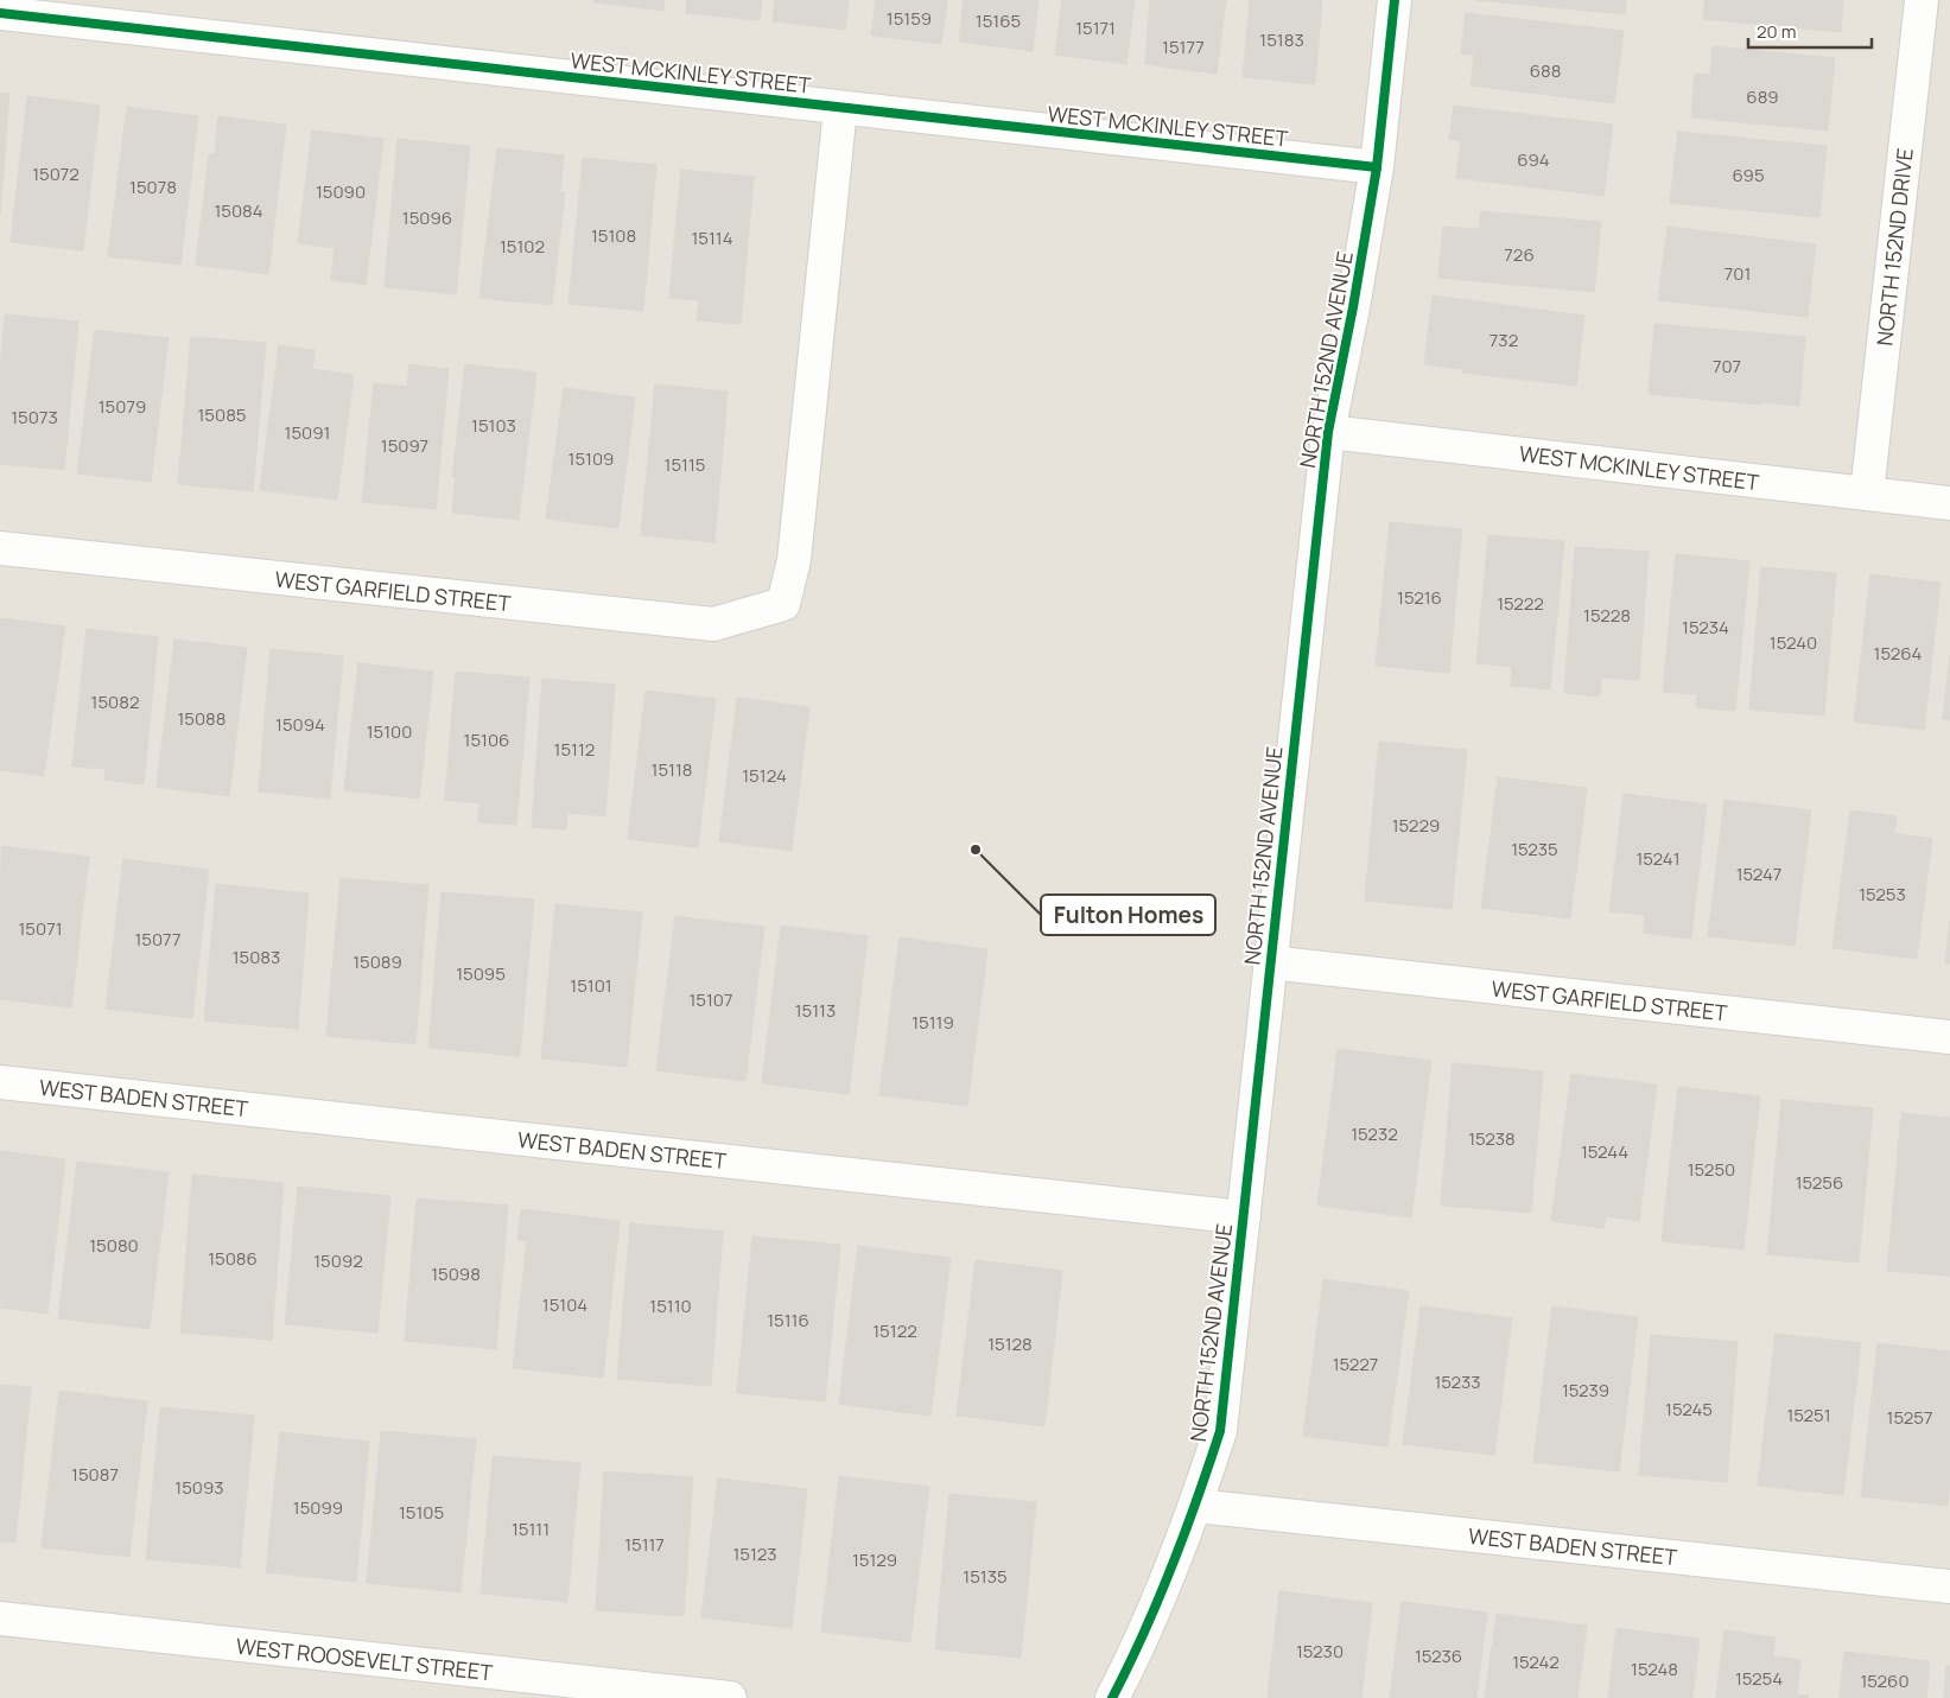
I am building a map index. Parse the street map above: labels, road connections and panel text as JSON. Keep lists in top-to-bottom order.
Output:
{
  "streets": {
    "street": [
      "WEST MCKINLEY STREET",
      "NORTH 152ND DRIVE",
      "NORTH 152ND AVENUE",
      "WEST GARFIELD STREET",
      "WEST BADEN STREET",
      "WEST ROOSEVELT STREET"
    ]
  },
  "crossings": [
    ["WEST MCKINLEY STREET", "NORTH 152ND DRIVE"],
    ["WEST MCKINLEY STREET", "NORTH 152ND AVENUE"],
    ["WEST MCKINLEY STREET", "WEST GARFIELD STREET"],
    ["NORTH 152ND AVENUE", "WEST GARFIELD STREET"],
    ["NORTH 152ND AVENUE", "WEST BADEN STREET"]
  ],
  "places": ["Fulton Homes"],
  "house_numbers": [
    "15159",
    "15165",
    "15171",
    "15183",
    "15177",
    "688",
    "689",
    "694",
    "15072",
    "695",
    "15078",
    "15090",
    "15084",
    "15096",
    "15108",
    "15114",
    "15102",
    "726",
    "701",
    "732",
    "707",
    "15079",
    "15085",
    "15073",
    "15103",
    "15091",
    "15097",
    "15109",
    "15115",
    "15216",
    "15222",
    "15228",
    "15234",
    "15240",
    "15264",
    "15082",
    "15088",
    "15094",
    "15100",
    "15106",
    "15112",
    "15118",
    "15124",
    "15229",
    "15235",
    "15241",
    "15247",
    "15253",
    "15071",
    "15077",
    "15083",
    "15089",
    "15095",
    "15101",
    "15107",
    "15113",
    "15119",
    "15232",
    "15238",
    "15244",
    "15250",
    "15256",
    "15080",
    "15086",
    "15092",
    "15098",
    "15104",
    "15110",
    "15116",
    "15122",
    "15128",
    "15227",
    "15233",
    "15239",
    "15245",
    "15251",
    "15257",
    "15087",
    "15093",
    "15099",
    "15105",
    "15111",
    "15117",
    "15123",
    "15129",
    "15135",
    "15230",
    "15236",
    "15242",
    "15248",
    "15254",
    "15260"
  ],
  "scale_bar": "20 m"
}
